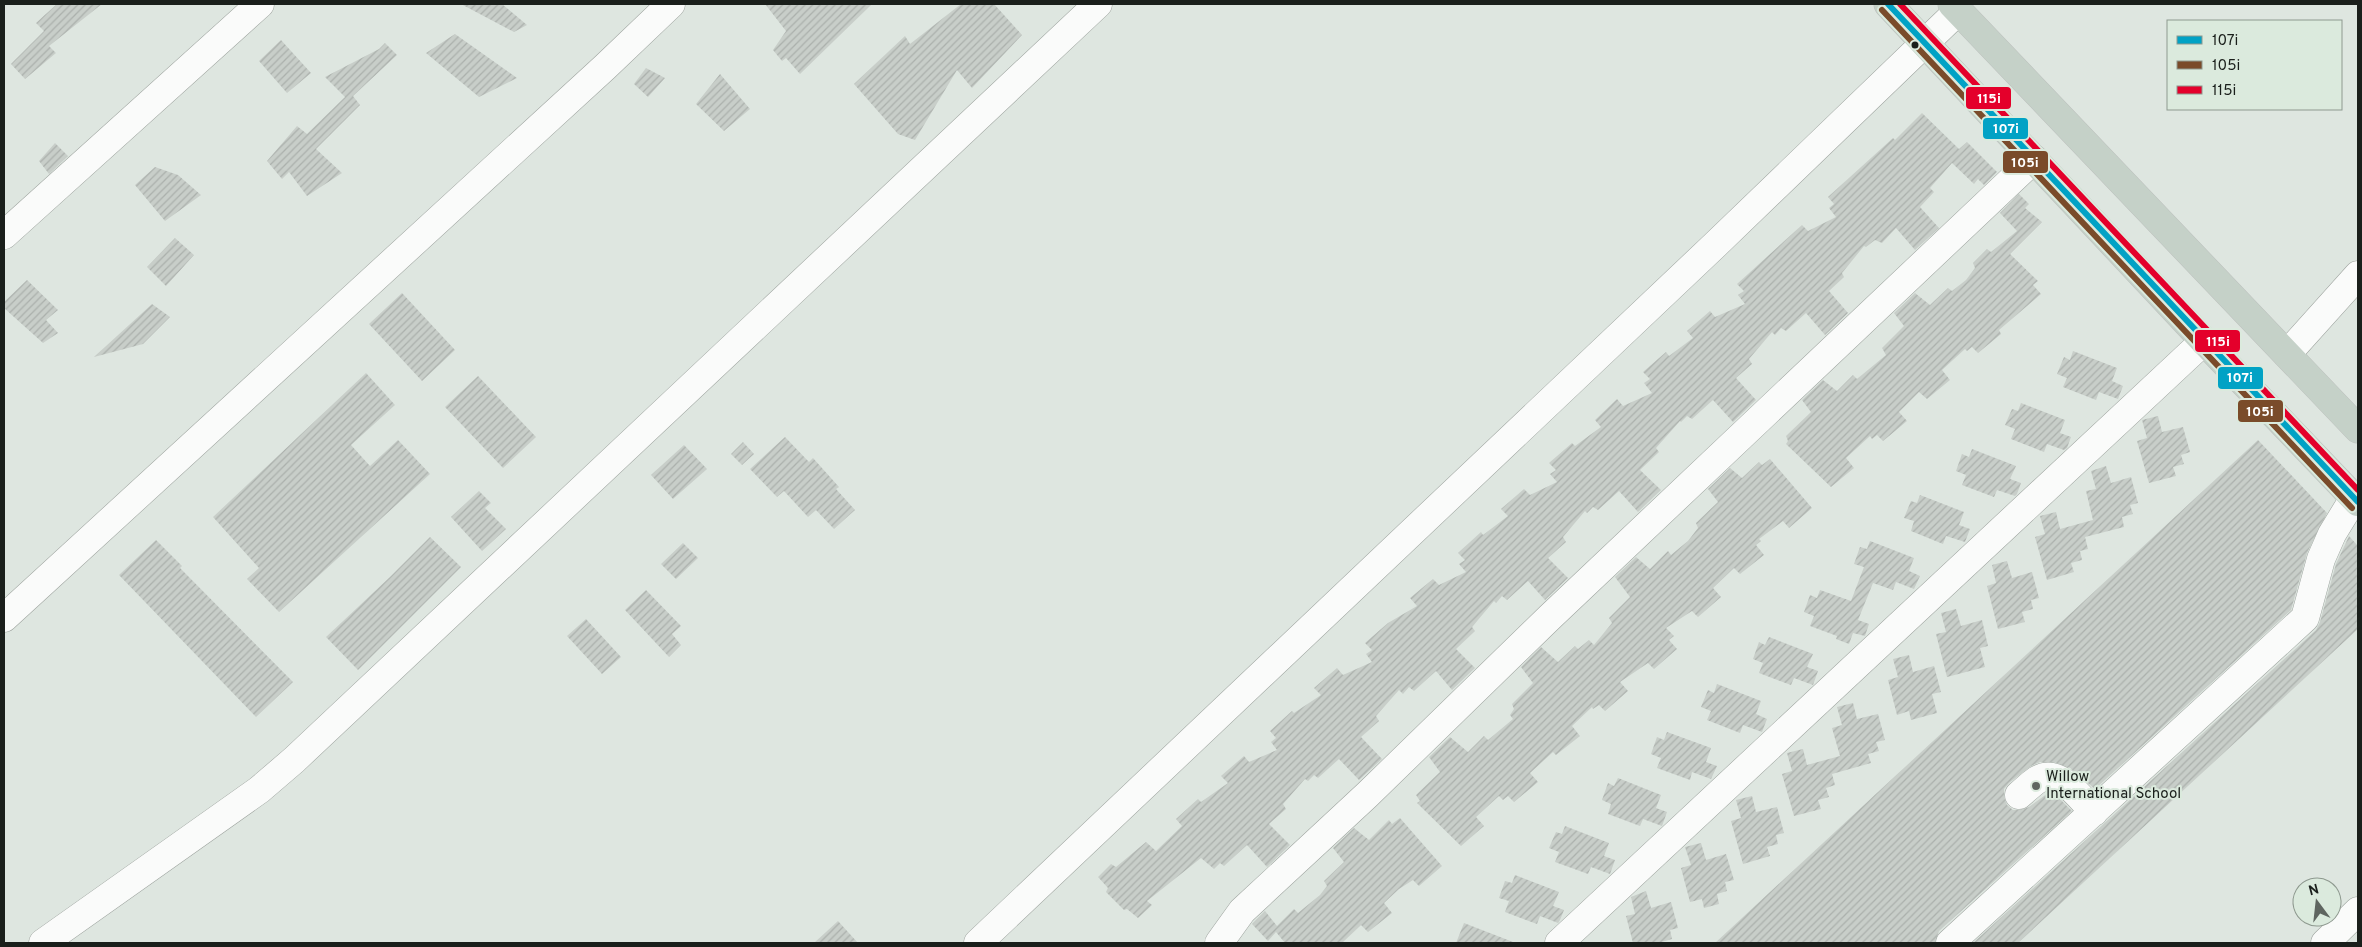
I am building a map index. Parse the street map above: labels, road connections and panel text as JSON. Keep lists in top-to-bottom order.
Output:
{
  "places": ["Willow International School"],
  "lines": ["transit line 107i", "transit line 115i", "transit line 105i"],
  "legend": ["107i", "105i", "115i"],
  "north": "top"
}
